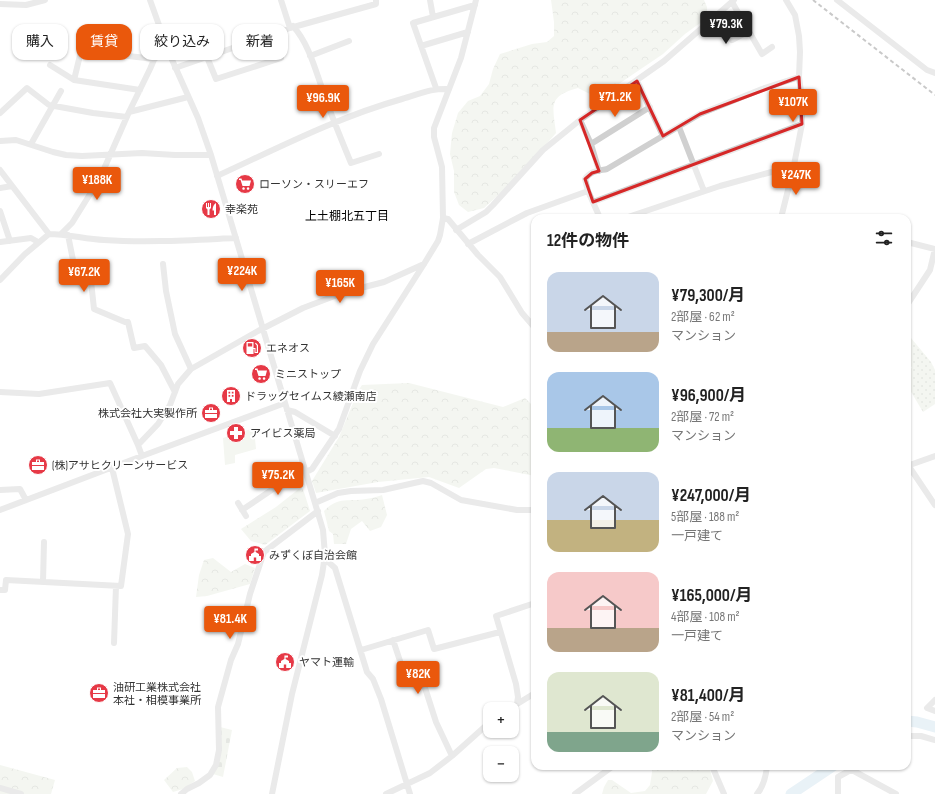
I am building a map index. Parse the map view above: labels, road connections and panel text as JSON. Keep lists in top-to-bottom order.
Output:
{
  "districts": ["上土棚北五丁目"],
  "places": {
    "supermarket": ["ローソン・スリーエフ", "ミニストップ"],
    "restaurant": ["幸楽苑"],
    "fuel station": ["エネオス"],
    "building": ["ドラッグセイムス綾瀬南店"],
    "office": ["株式会社大実製作所", "(株)アサヒクリーンサービス", "油研工業株式会社 本社・相模事業所"],
    "pharmacy": ["アイビス薬局"],
    "public building": ["みずくぼ自治会館", "ヤマト運輸"]
  },
  "page": {
    "price": [
      "¥79.3K",
      "¥71.2K",
      "¥96.9K",
      "¥107K",
      "¥247K",
      "¥188K",
      "¥224K",
      "¥67.2K",
      "¥165K",
      "¥75.2K",
      "¥81.4K",
      "¥82K"
    ],
    "chip": [
      "購入",
      "賃貸",
      "絞り込み",
      "新着"
    ],
    "heading": "12件の物件",
    "list": [
      {
        "name": "¥79,300/月",
        "note": "2部屋 · 62 m² · マンション"
      },
      {
        "name": "¥96,900/月",
        "note": "2部屋 · 72 m² · マンション"
      },
      {
        "name": "¥247,000/月",
        "note": "5部屋 · 188 m² · 一戸建て"
      },
      {
        "name": "¥165,000/月",
        "note": "4部屋 · 108 m² · 一戸建て"
      },
      {
        "name": "¥81,400/月",
        "note": "2部屋 · 54 m² · マンション"
      }
    ],
    "map_buttons": ["+", "−"]
  }
}
